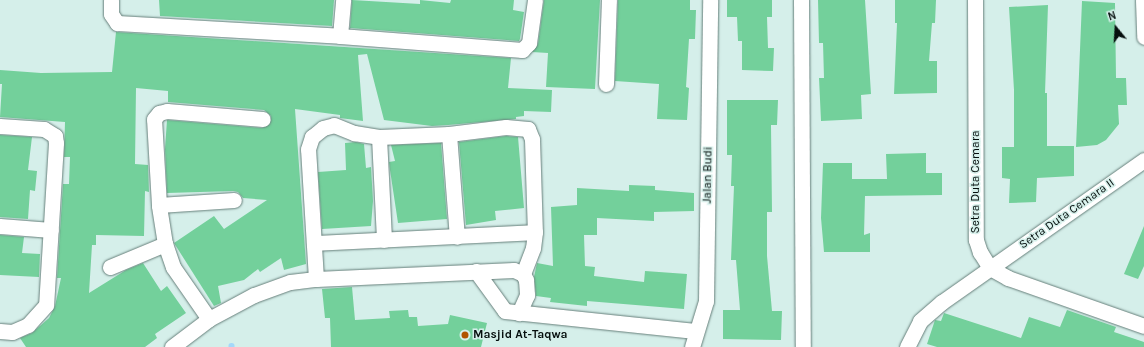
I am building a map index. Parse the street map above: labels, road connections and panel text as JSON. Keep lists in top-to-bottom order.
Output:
{
  "streets": {
    "street": ["Jalan Budi", "Setra Duta Cemara", "Setra Duta Cemara II"]
  },
  "crossings": [
    ["Setra Duta Cemara", "Setra Duta Cemara II"]
  ],
  "places": ["Masjid At-Taqwa"],
  "north": "top"
}
